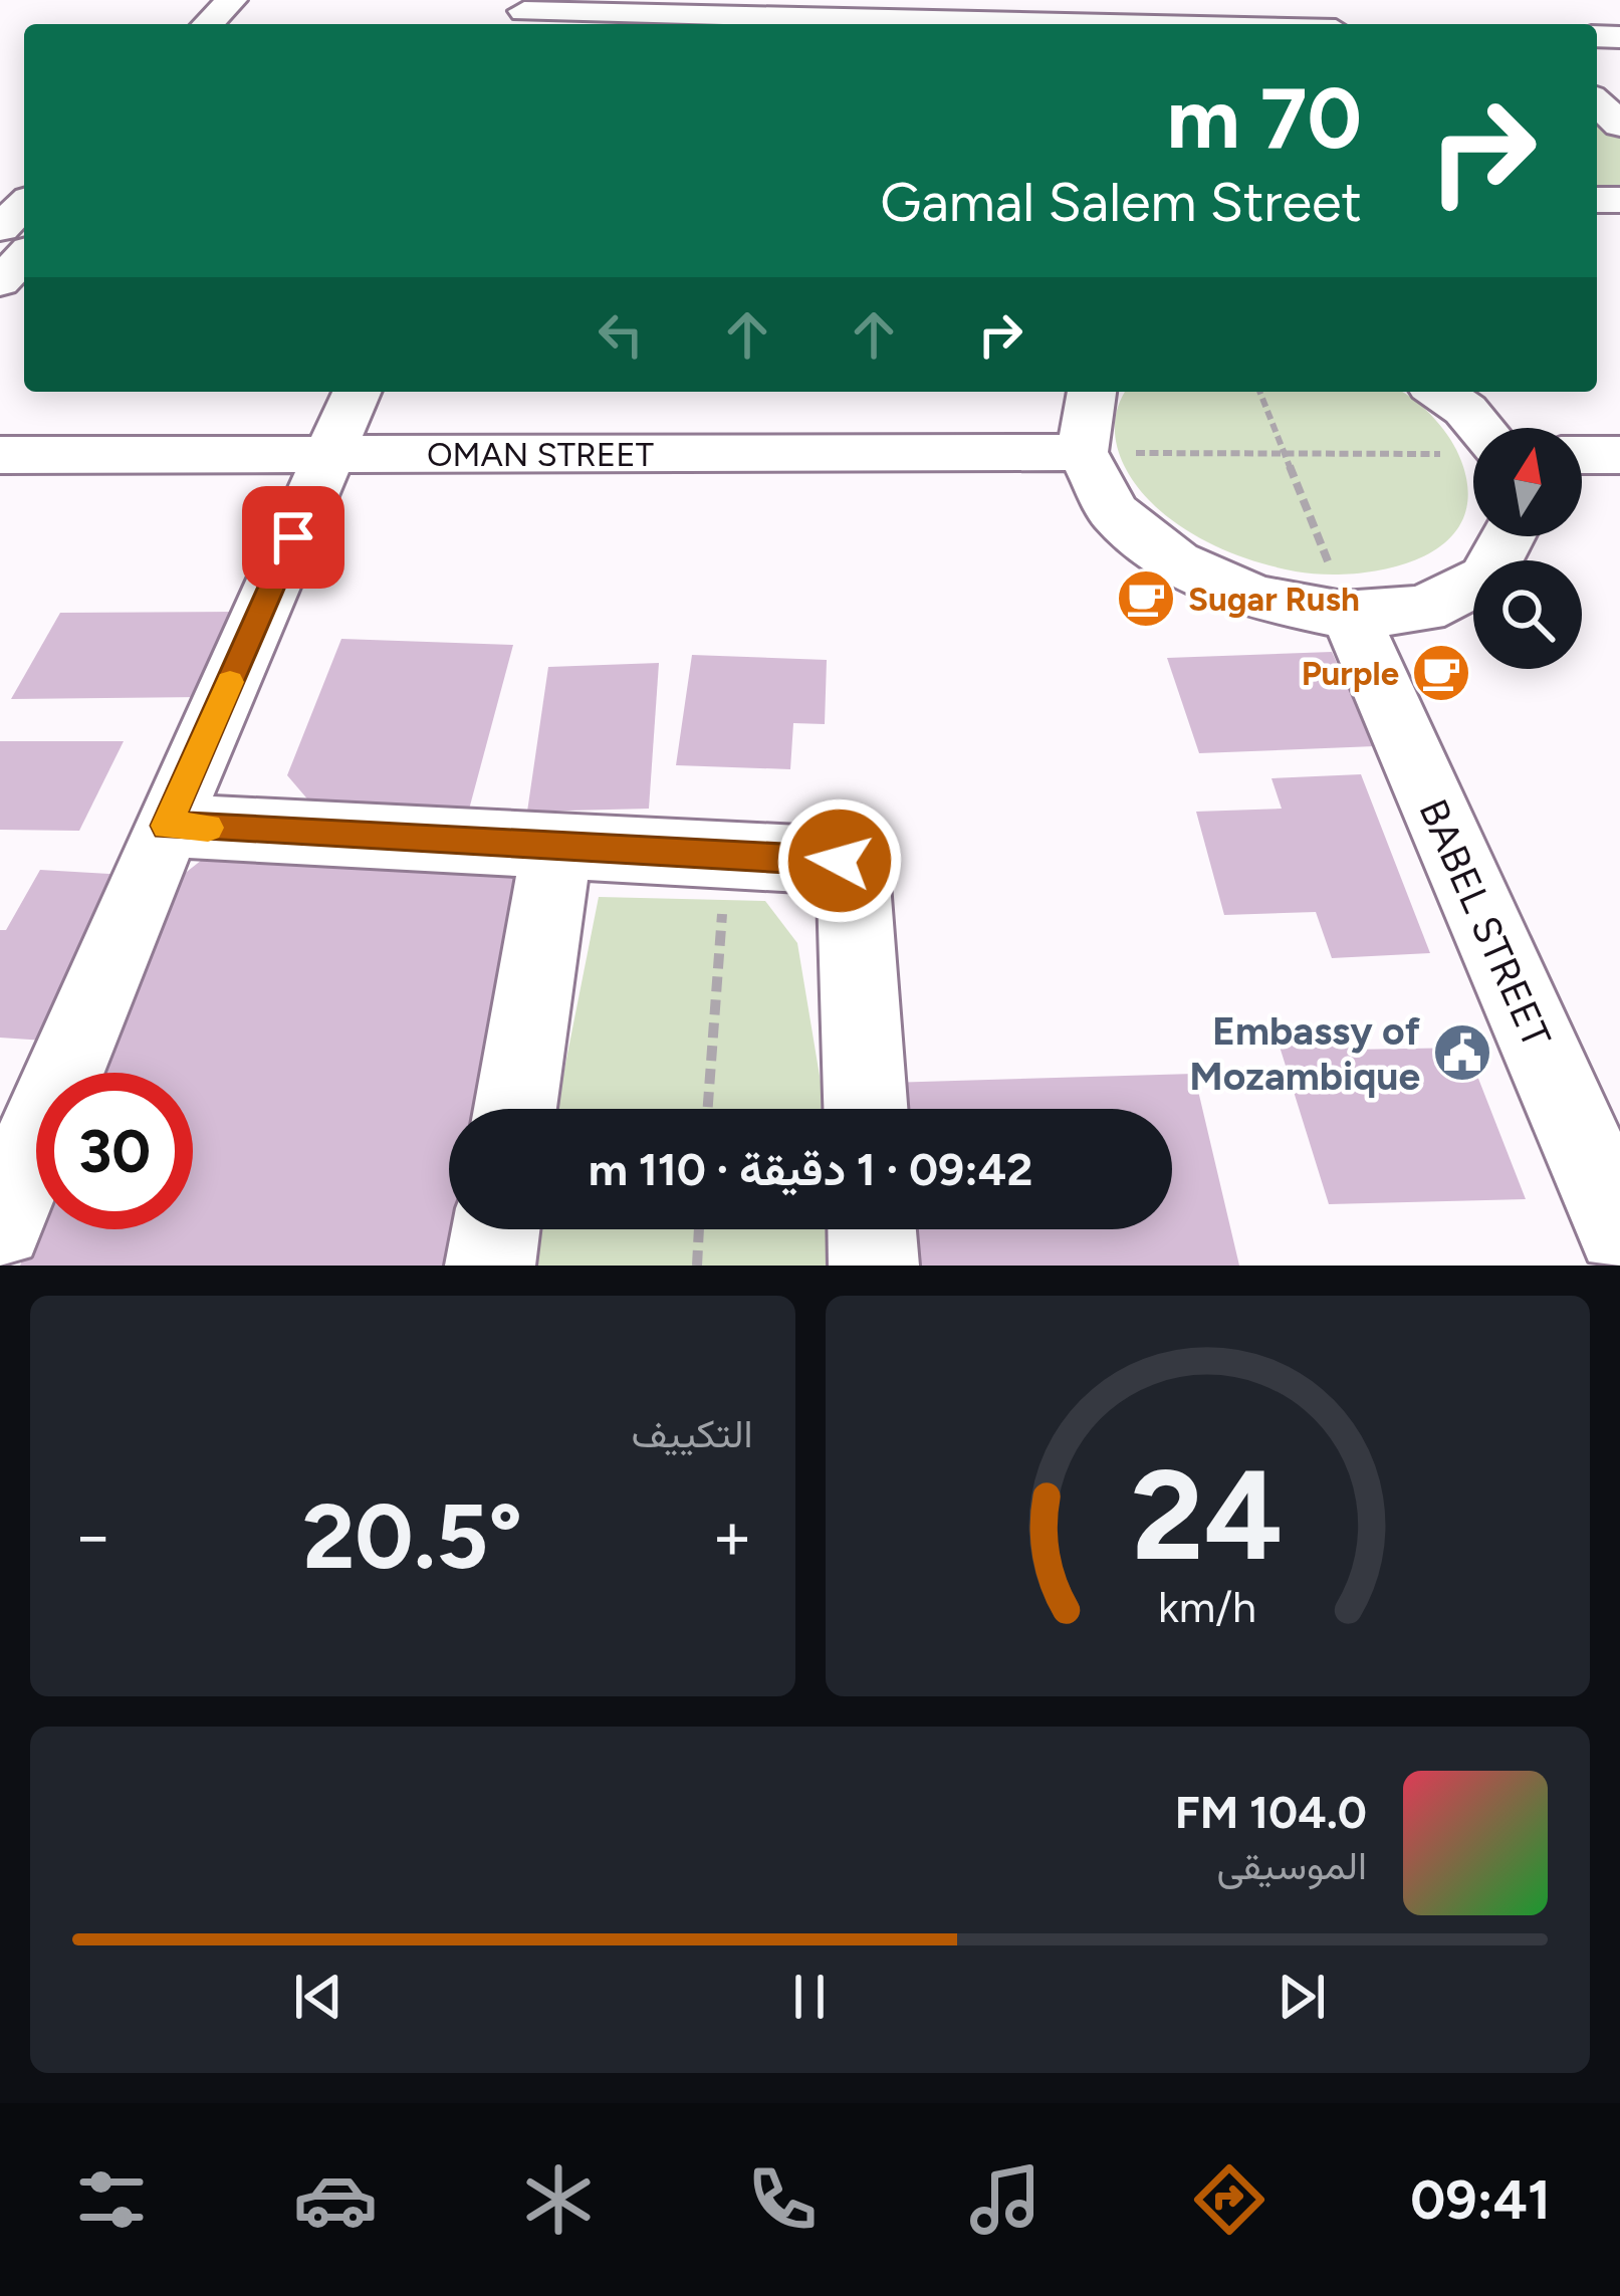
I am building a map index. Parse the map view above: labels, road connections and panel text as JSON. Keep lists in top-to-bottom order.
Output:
{
  "streets": {
    "street": ["OMAN STREET", "BABEL STREET"]
  },
  "places": {
    "cafe": ["Sugar Rush", "Purple"],
    "public building": ["Embassy of Mozambique"]
  },
  "north": "top",
  "page": {
    "turn": ["70 m", "Gamal Salem Street"],
    "limit": "30",
    "trip": "09:42 · 1 دقيقة · 110 m",
    "tile": "التكييف",
    "heat": ["−", "20.5°", "+"],
    "song": ["104.0 FM", "الموسيقى"],
    "tabs": "09:41",
    "gauge": ["24", "km/h"]
  }
}
